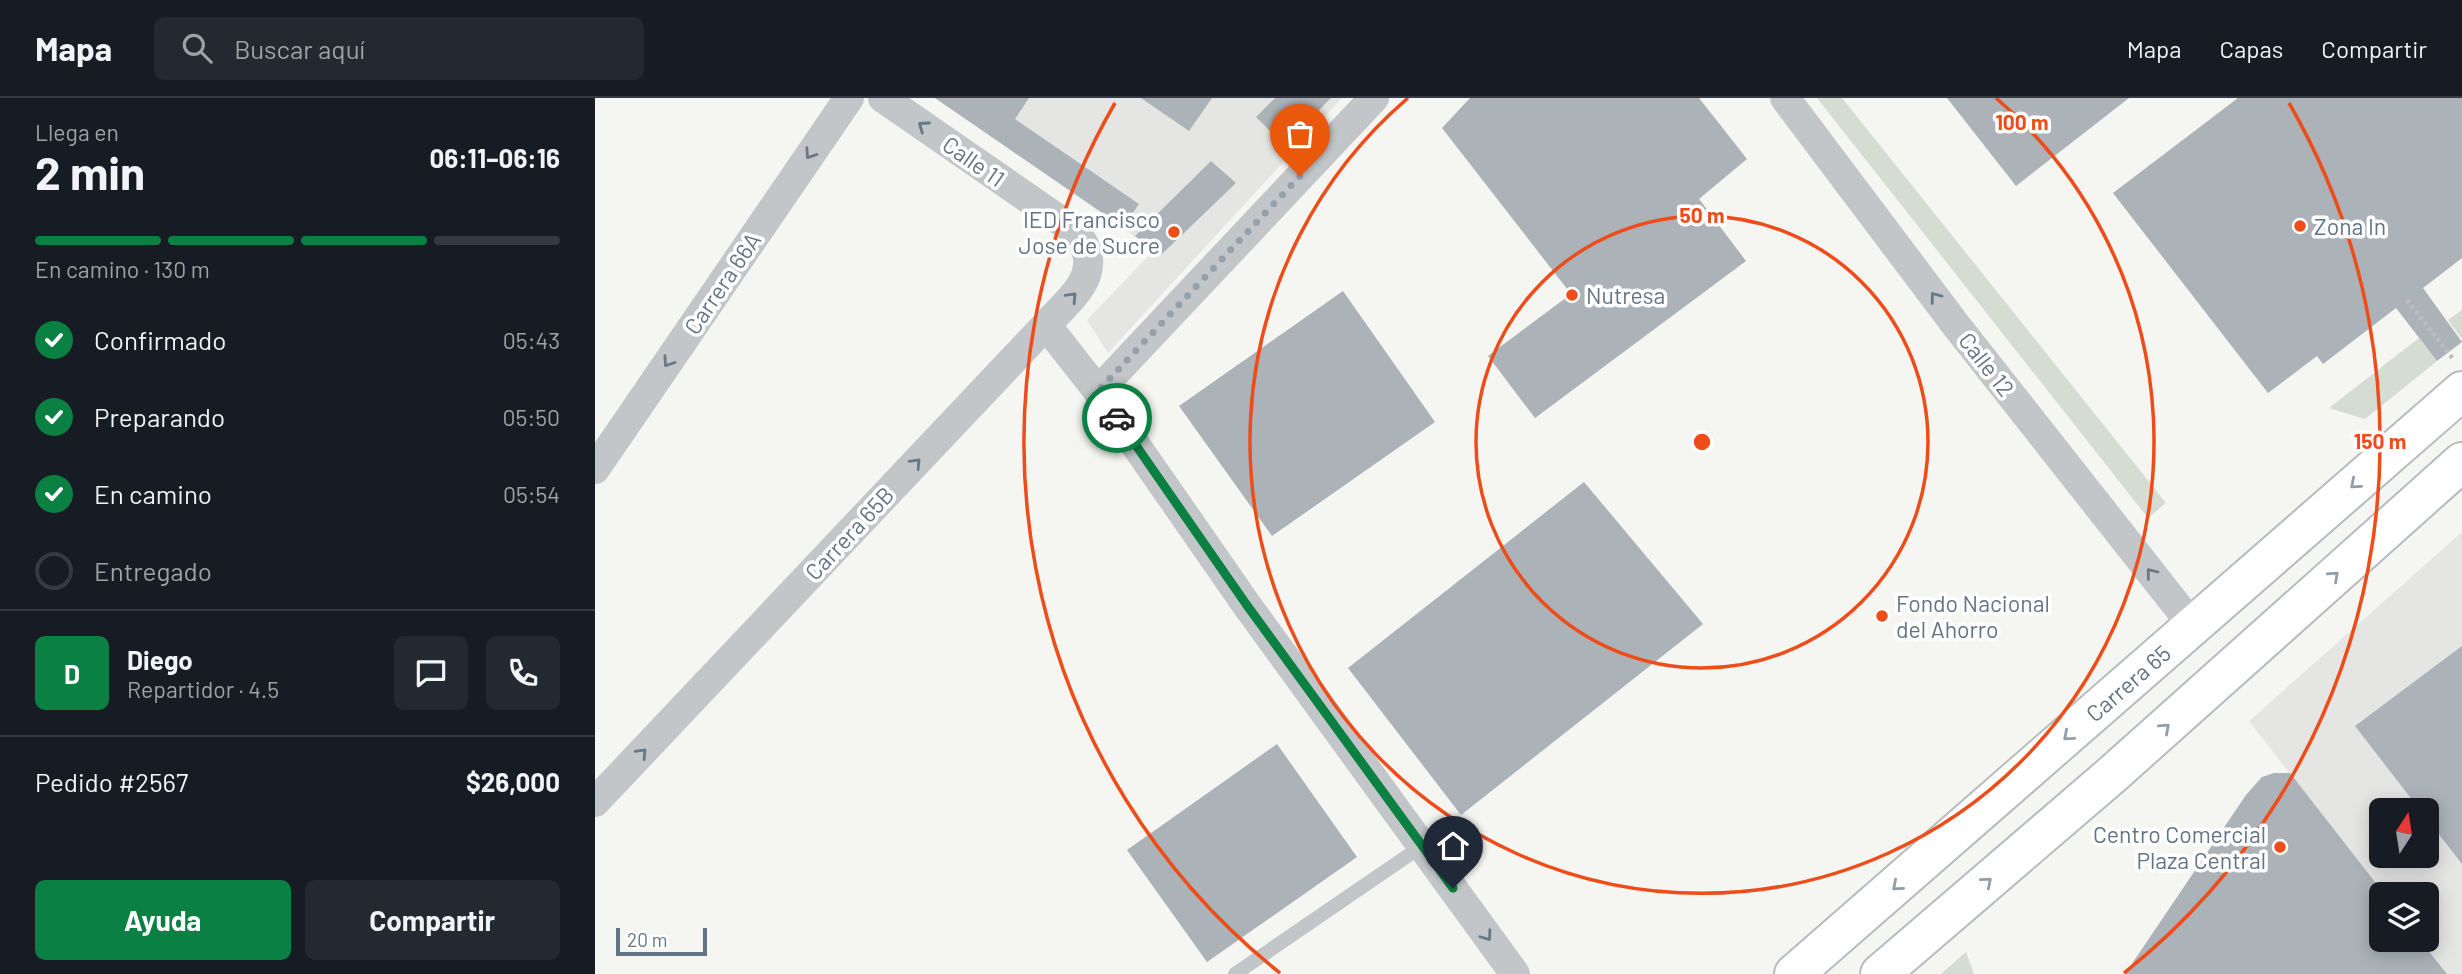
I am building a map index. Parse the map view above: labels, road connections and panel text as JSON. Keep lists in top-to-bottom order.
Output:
{
  "streets": {
    "street": [
      "Calle 11",
      "Carrera 66A",
      "Calle 12",
      "Carrera 65B",
      "Carrera 65"
    ]
  },
  "crossings": [
    ["Calle 11", "Carrera 65B"],
    ["Calle 12", "Carrera 65"]
  ],
  "one_way": [
    "Calle 11",
    "Carrera 66A",
    "Calle 12",
    "Carrera 65B"
  ],
  "places": [
    "Zona In",
    "IED Francisco Jose de Sucre",
    "Nutresa",
    "Fondo Nacional del Ahorro",
    "Centro Comercial Plaza Central"
  ],
  "scale_bar": "20 m",
  "north": "top",
  "page": {
    "header": "Mapa",
    "search": "Buscar aquí",
    "nav": ["Mapa", "Capas", "Compartir"],
    "heading": ["2 min", "Llega en", "06:11–06:16"],
    "panel": [
      "Diego",
      "Repartidor · 4.5",
      "Pedido #2567",
      "$26,000"
    ],
    "bar": "En camino · 130 m",
    "list": [
      ["Confirmado", "05:43"],
      ["Preparando", "05:50"],
      ["En camino", "05:54"],
      "Entregado"
    ],
    "round": "D",
    "buttons": ["Ayuda", "Compartir"],
    "scale": "20 m"
  },
  "rings": ["100 m", "50 m", "150 m"]
}
